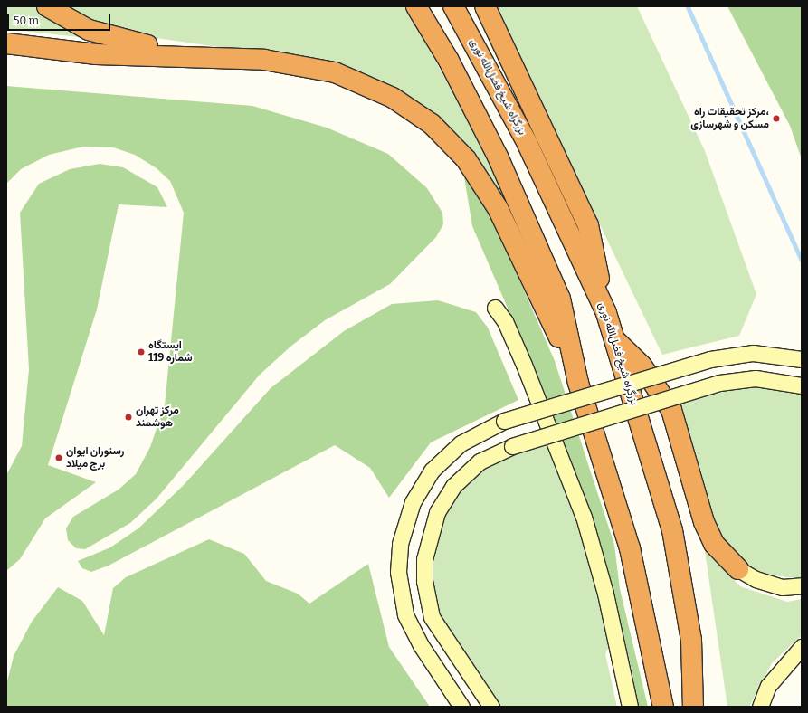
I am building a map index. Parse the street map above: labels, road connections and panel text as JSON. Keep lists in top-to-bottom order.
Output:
{
  "streets": {
    "highway": ["بزرگراه شیخ فضل‌الله نوری"]
  },
  "places": [
    "مرکز تحقیقات راه، مسکن و شهرسازی",
    "ایستگاه شماره 119",
    "مرکز تهران هوشمند",
    "رستوران ایوان برج میلاد"
  ],
  "scale_bar": "50 m"
}
